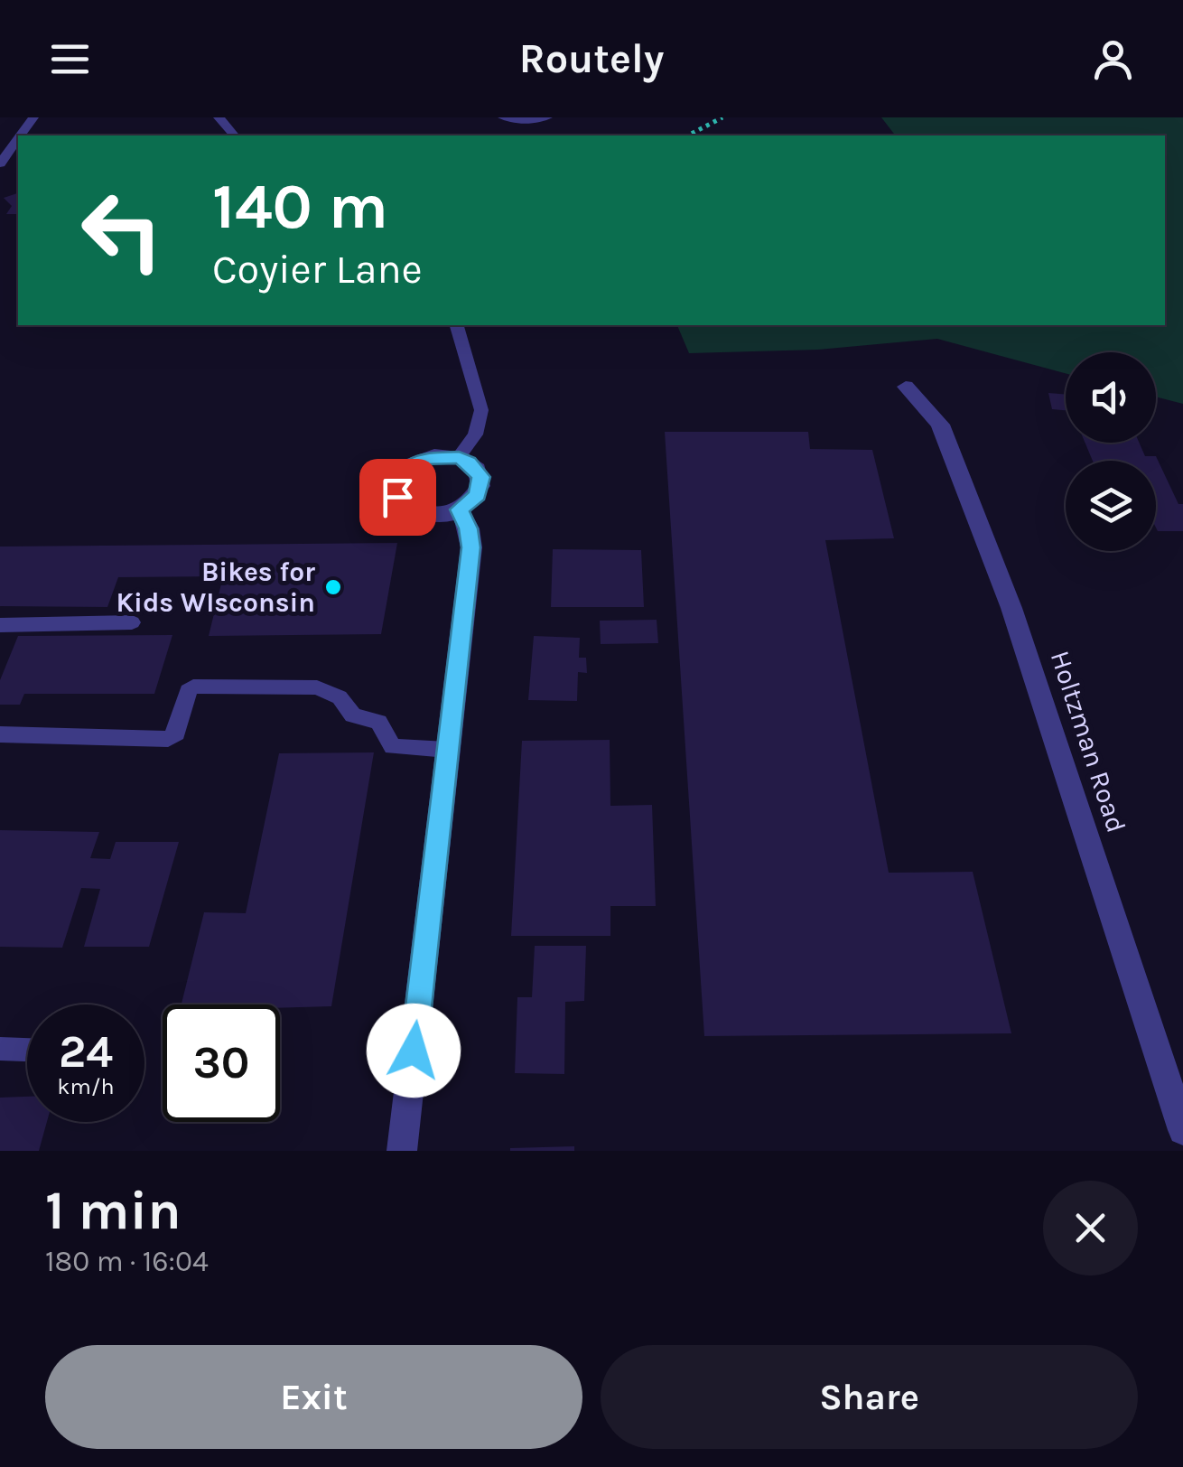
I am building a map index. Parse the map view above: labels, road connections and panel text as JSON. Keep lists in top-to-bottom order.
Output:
{
  "streets": {
    "street": ["Holtzman Road"]
  },
  "places": ["Bikes for Kids WIsconsin"],
  "page": {
    "header": "Routely",
    "turn": ["140 m", "Coyier Lane"],
    "speed": "24 km/h",
    "limit": "30",
    "heading": ["1 min", "180 m · 16:04"],
    "buttons": ["Exit", "Share"]
  }
}
